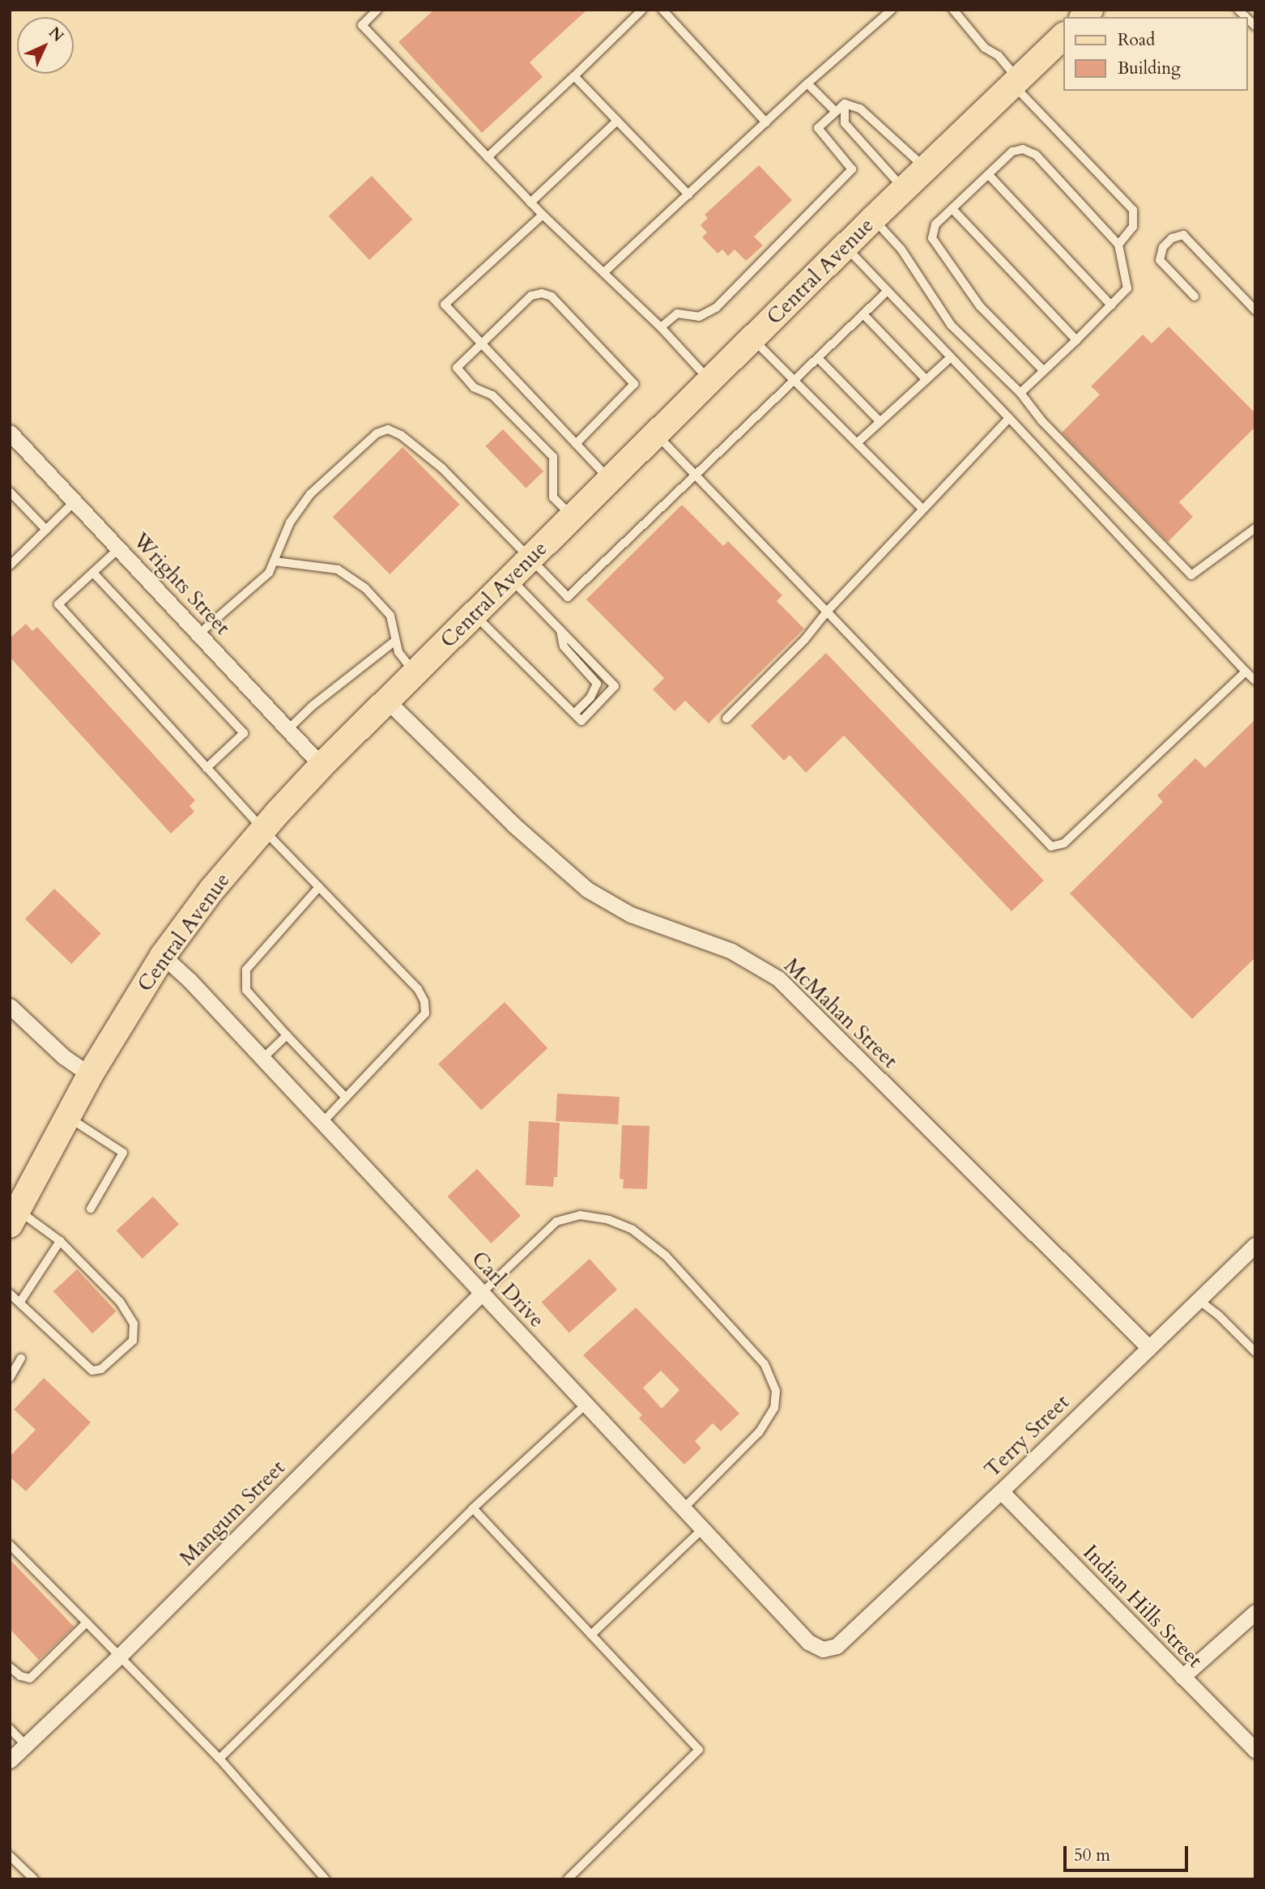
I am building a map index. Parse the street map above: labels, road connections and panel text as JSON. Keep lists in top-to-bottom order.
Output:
{
  "streets": {
    "main road": ["Central Avenue"],
    "street": [
      "Wrights Street",
      "McMahan Street",
      "Carl Drive",
      "Terry Street",
      "Mangum Street",
      "Indian Hills Street"
    ]
  },
  "crossings": [
    ["Central Avenue", "Wrights Street"],
    ["Central Avenue", "McMahan Street"],
    ["Central Avenue", "Carl Drive"],
    ["McMahan Street", "Terry Street"],
    ["Carl Drive", "Terry Street"],
    ["Carl Drive", "Mangum Street"],
    ["Terry Street", "Indian Hills Street"]
  ],
  "legend": ["Road", "Building"],
  "scale_bar": "50 m",
  "north": "top right"
}
